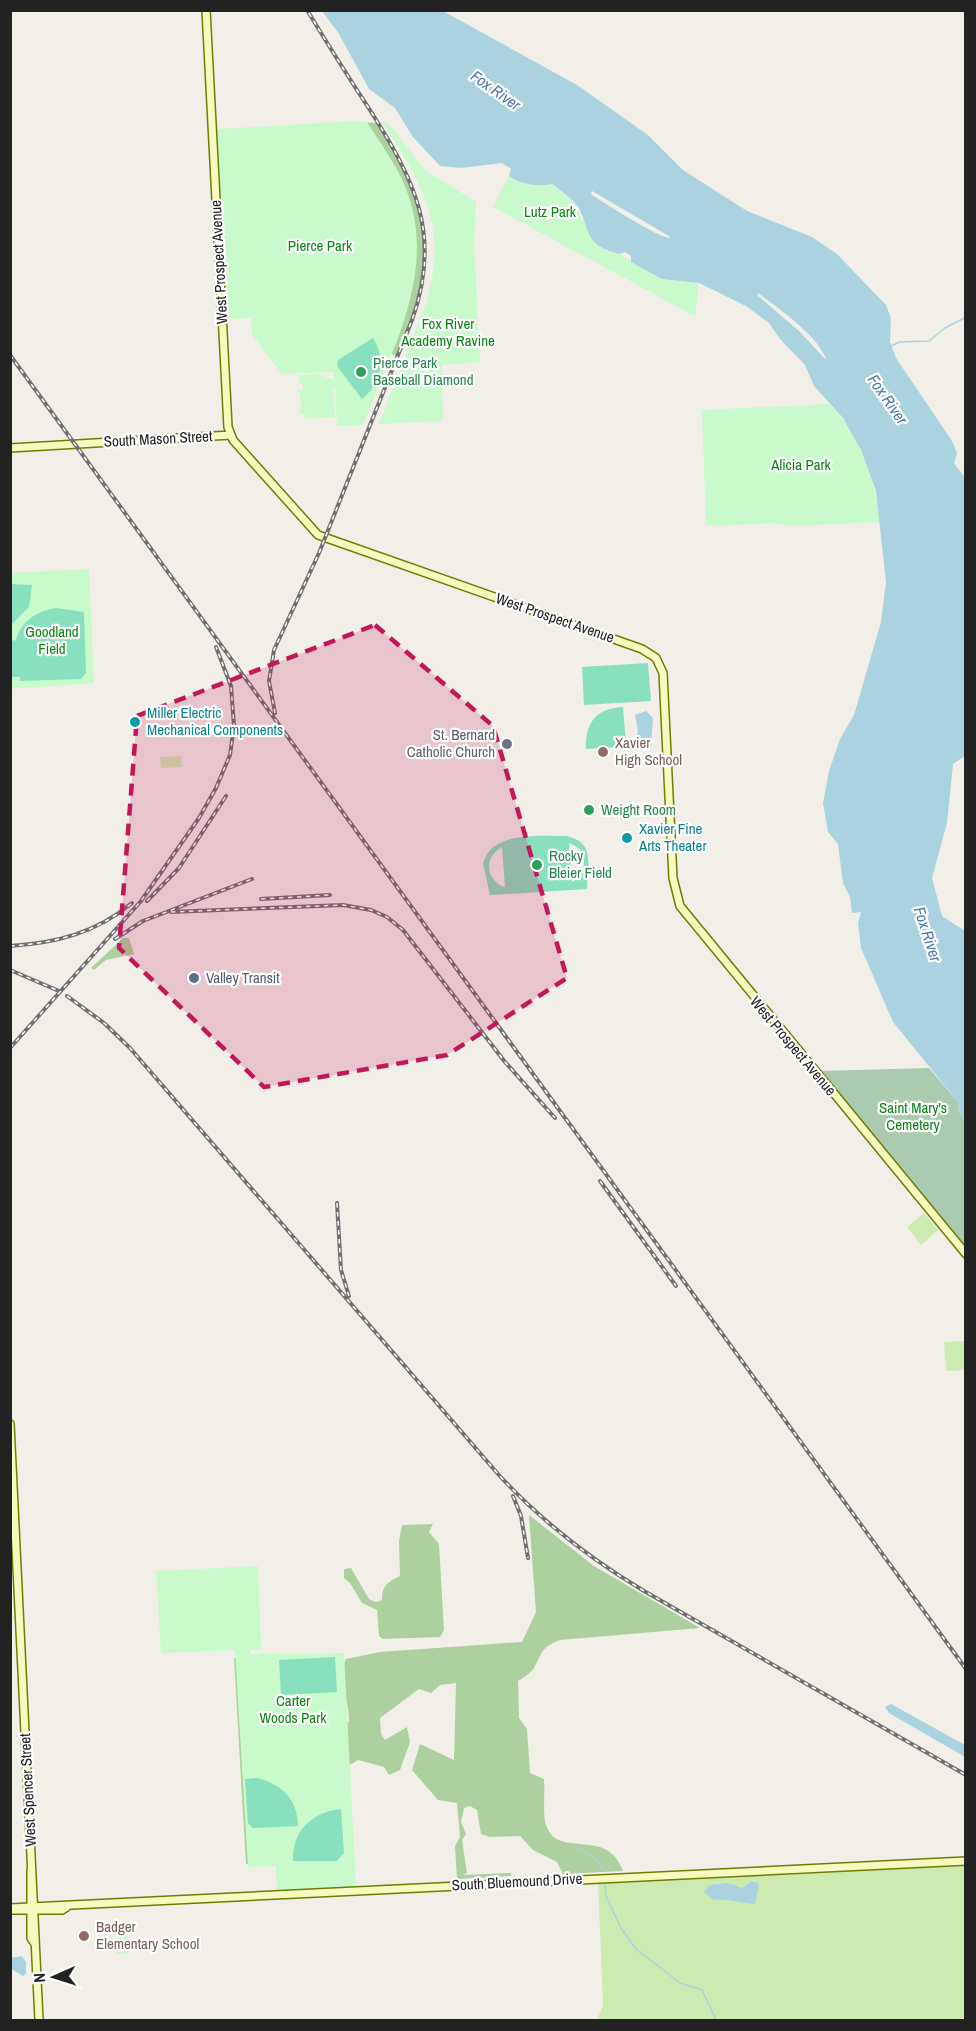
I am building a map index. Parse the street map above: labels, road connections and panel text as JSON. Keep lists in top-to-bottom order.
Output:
{
  "streets": {
    "main road": [
      "West Prospect Avenue",
      "South Mason Street",
      "West Spencer Street",
      "South Bluemound Drive"
    ]
  },
  "crossings": [
    ["West Prospect Avenue", "South Mason Street"],
    ["West Spencer Street", "South Bluemound Drive"]
  ],
  "water": ["Fox River"],
  "parks": [
    "Lutz Park",
    "Pierce Park",
    "Fox River Academy Ravine",
    "Alicia Park",
    "Goodland Field",
    "Saint Mary's Cemetery",
    "Carter Woods Park"
  ],
  "places": [
    "Pierce Park Baseball Diamond",
    "Miller Electric Mechanical Components",
    "St. Bernard Catholic Church",
    "Xavier High School",
    "Weight Room",
    "Xavier Fine Arts Theater",
    "Rocky Bleier Field",
    "Valley Transit",
    "Badger Elementary School"
  ],
  "north": "left"
}
